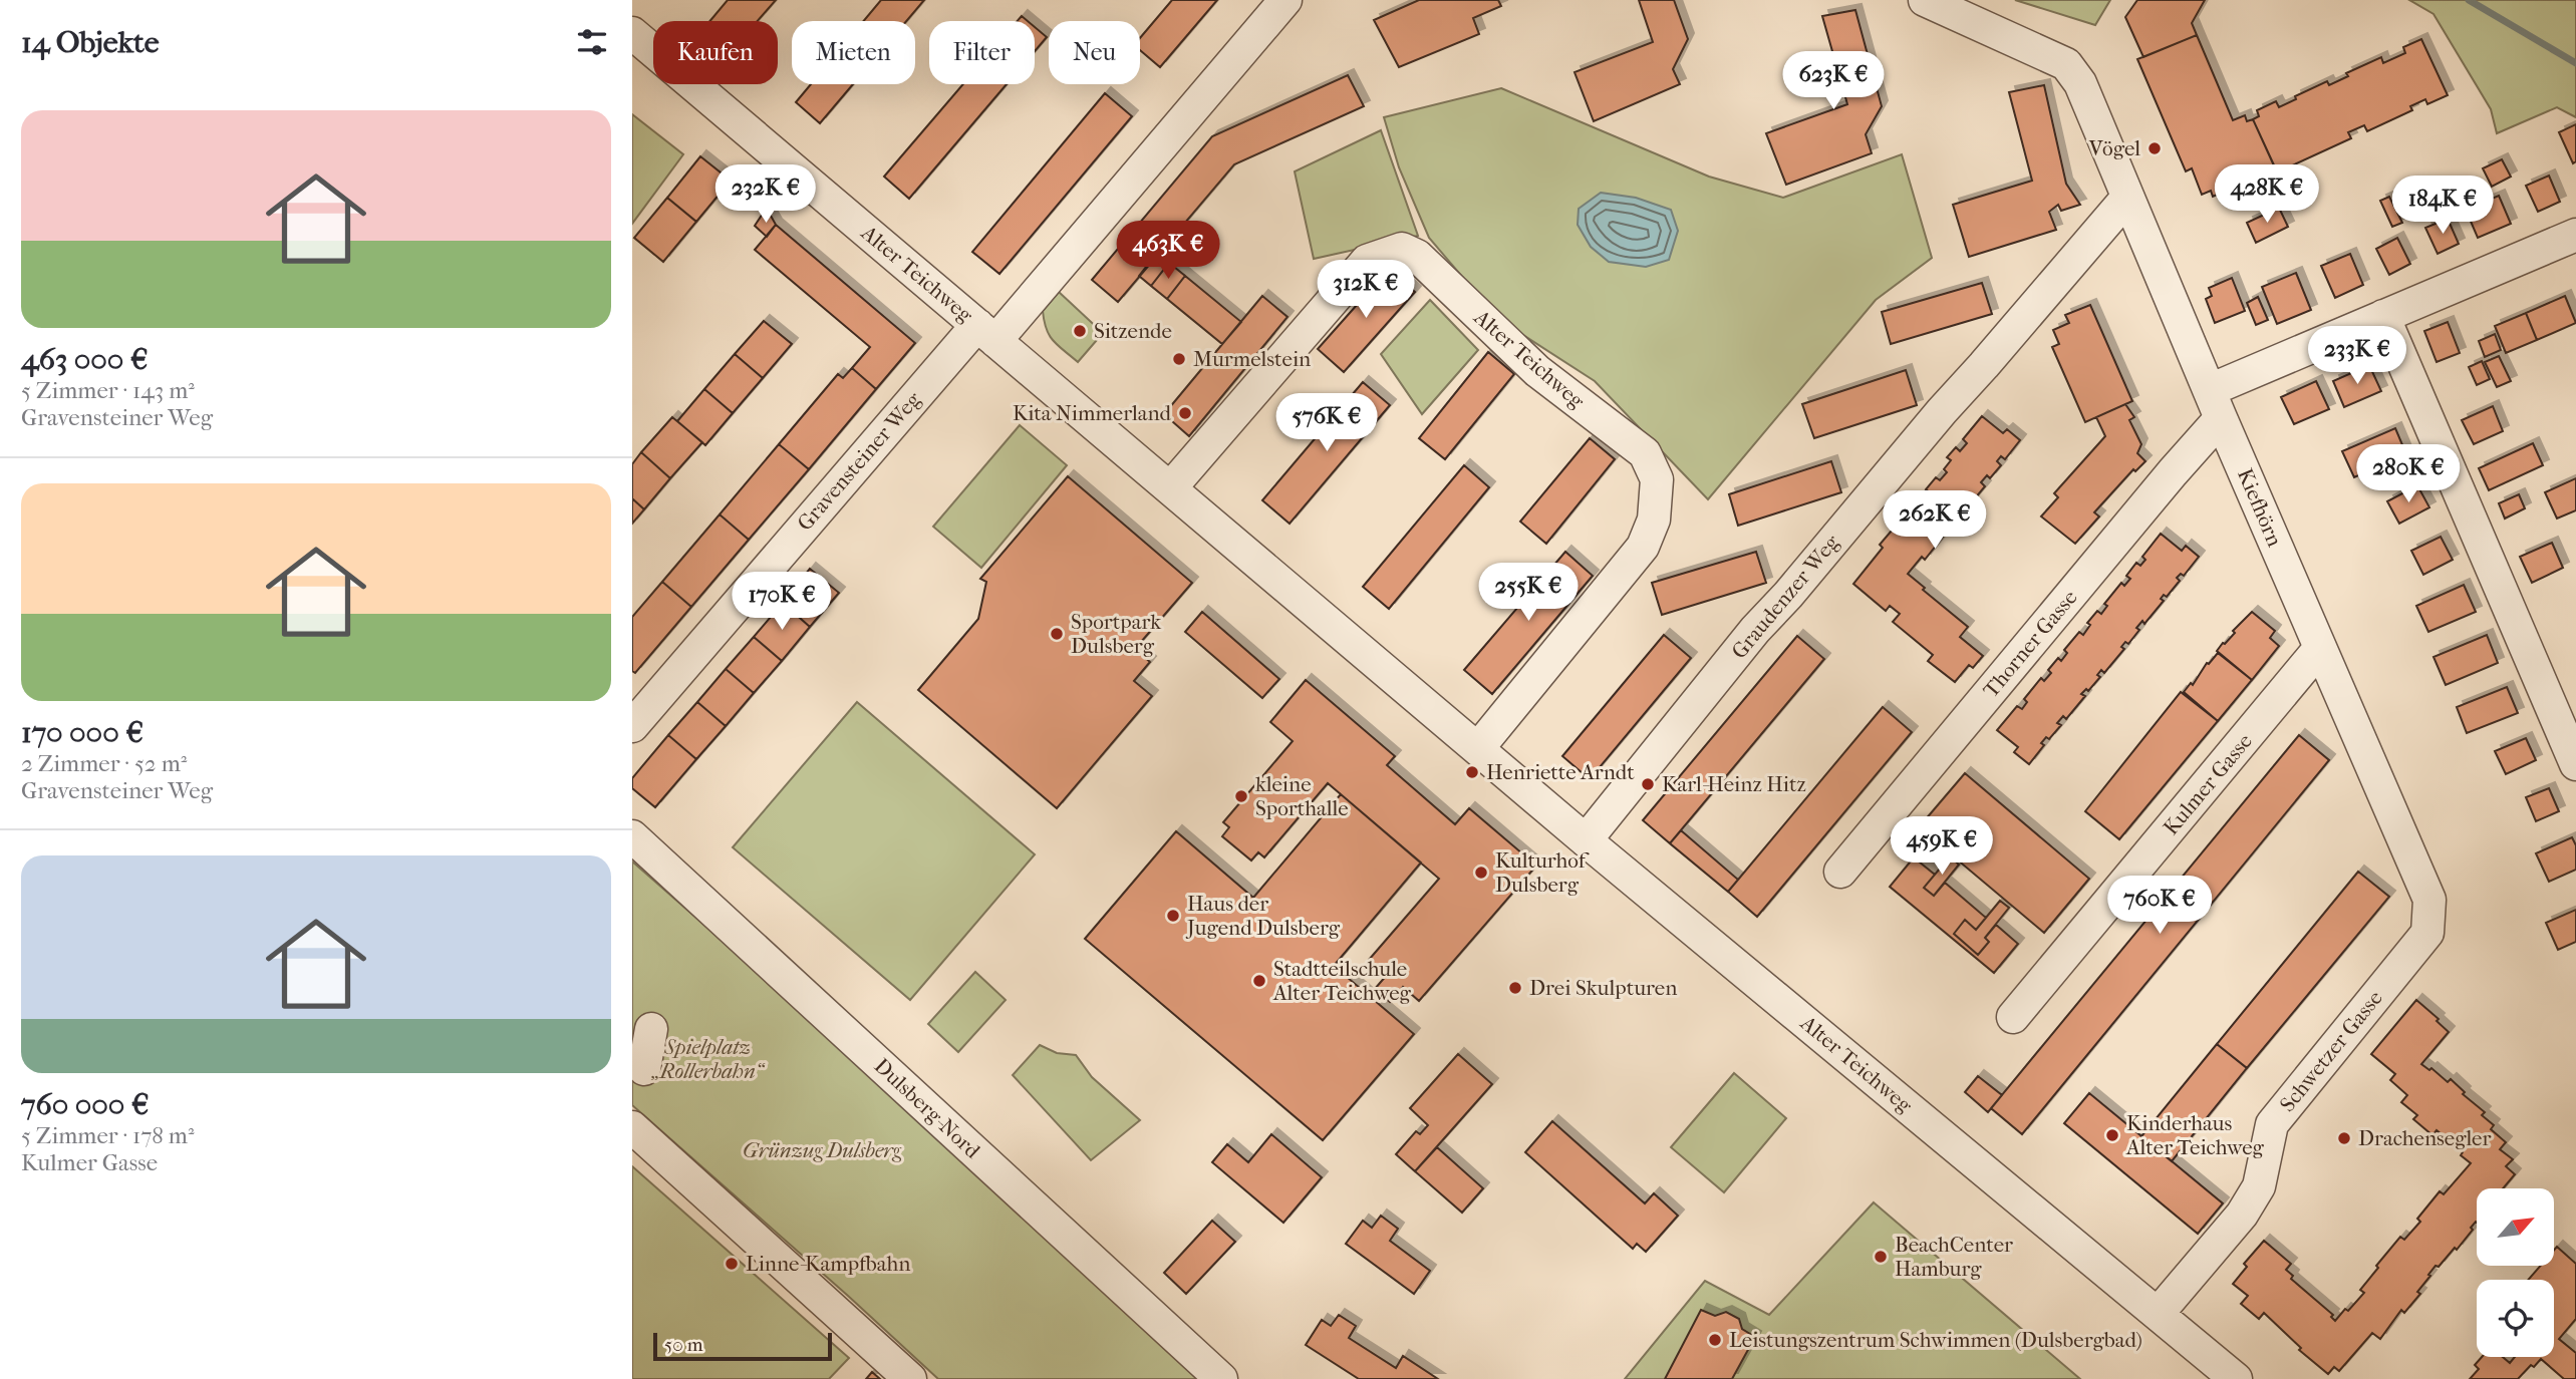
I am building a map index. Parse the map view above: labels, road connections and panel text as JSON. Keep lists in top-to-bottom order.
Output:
{
  "streets": {
    "street": [
      "Alter Teichweg",
      "Gravensteiner Weg",
      "Kiefhörn",
      "Graudenzer Weg",
      "Thorner Gasse",
      "Kulmer Gasse",
      "Schwetzer Gasse",
      "Dulsberg-Nord"
    ]
  },
  "crossings": [
    ["Alter Teichweg", "Gravensteiner Weg"],
    ["Alter Teichweg", "Graudenzer Weg"],
    ["Alter Teichweg", "Schwetzer Gasse"],
    ["Kiefhörn", "Graudenzer Weg"],
    ["Kiefhörn", "Thorner Gasse"],
    ["Kiefhörn", "Kulmer Gasse"],
    ["Kiefhörn", "Schwetzer Gasse"]
  ],
  "parks": ["Spielplatz „Rollerbahn“", "Grünzug Dulsberg"],
  "places": [
    "Vögel",
    "Sitzende",
    "Murmelstein",
    "Kita Nimmerland",
    "Sportpark Dulsberg",
    "Henriette Arndt",
    "Karl-Heinz Hitz",
    "kleine Sporthalle",
    "Kulturhof Dulsberg",
    "Haus der Jugend Dulsberg",
    "Stadtteilschule Alter Teichweg",
    "Drei Skulpturen",
    "Kinderhaus Alter Teichweg",
    "Drachensegler",
    "BeachCenter Hamburg",
    "Linne-Kampfbahn",
    "Leistungszentrum Schwimmen (Dulsbergbad)"
  ],
  "scale_bar": "50 m",
  "north": "top right",
  "page": {
    "heading": "14 Objekte",
    "chip": [
      "Kaufen",
      "Mieten",
      "Filter",
      "Neu"
    ],
    "price": [
      "623K €",
      "232K €",
      "428K €",
      "184K €",
      "463K €",
      "312K €",
      "233K €",
      "576K €",
      "280K €",
      "262K €",
      "255K €",
      "170K €",
      "459K €",
      "760K €"
    ],
    "list": [
      {
        "name": "463 000 €",
        "note": "5 Zimmer · 143 m² · Gravensteiner Weg"
      },
      {
        "name": "170 000 €",
        "note": "2 Zimmer · 52 m² · Gravensteiner Weg"
      },
      {
        "name": "760 000 €",
        "note": "5 Zimmer · 178 m² · Kulmer Gasse"
      }
    ],
    "scale": "50 m"
  }
}
